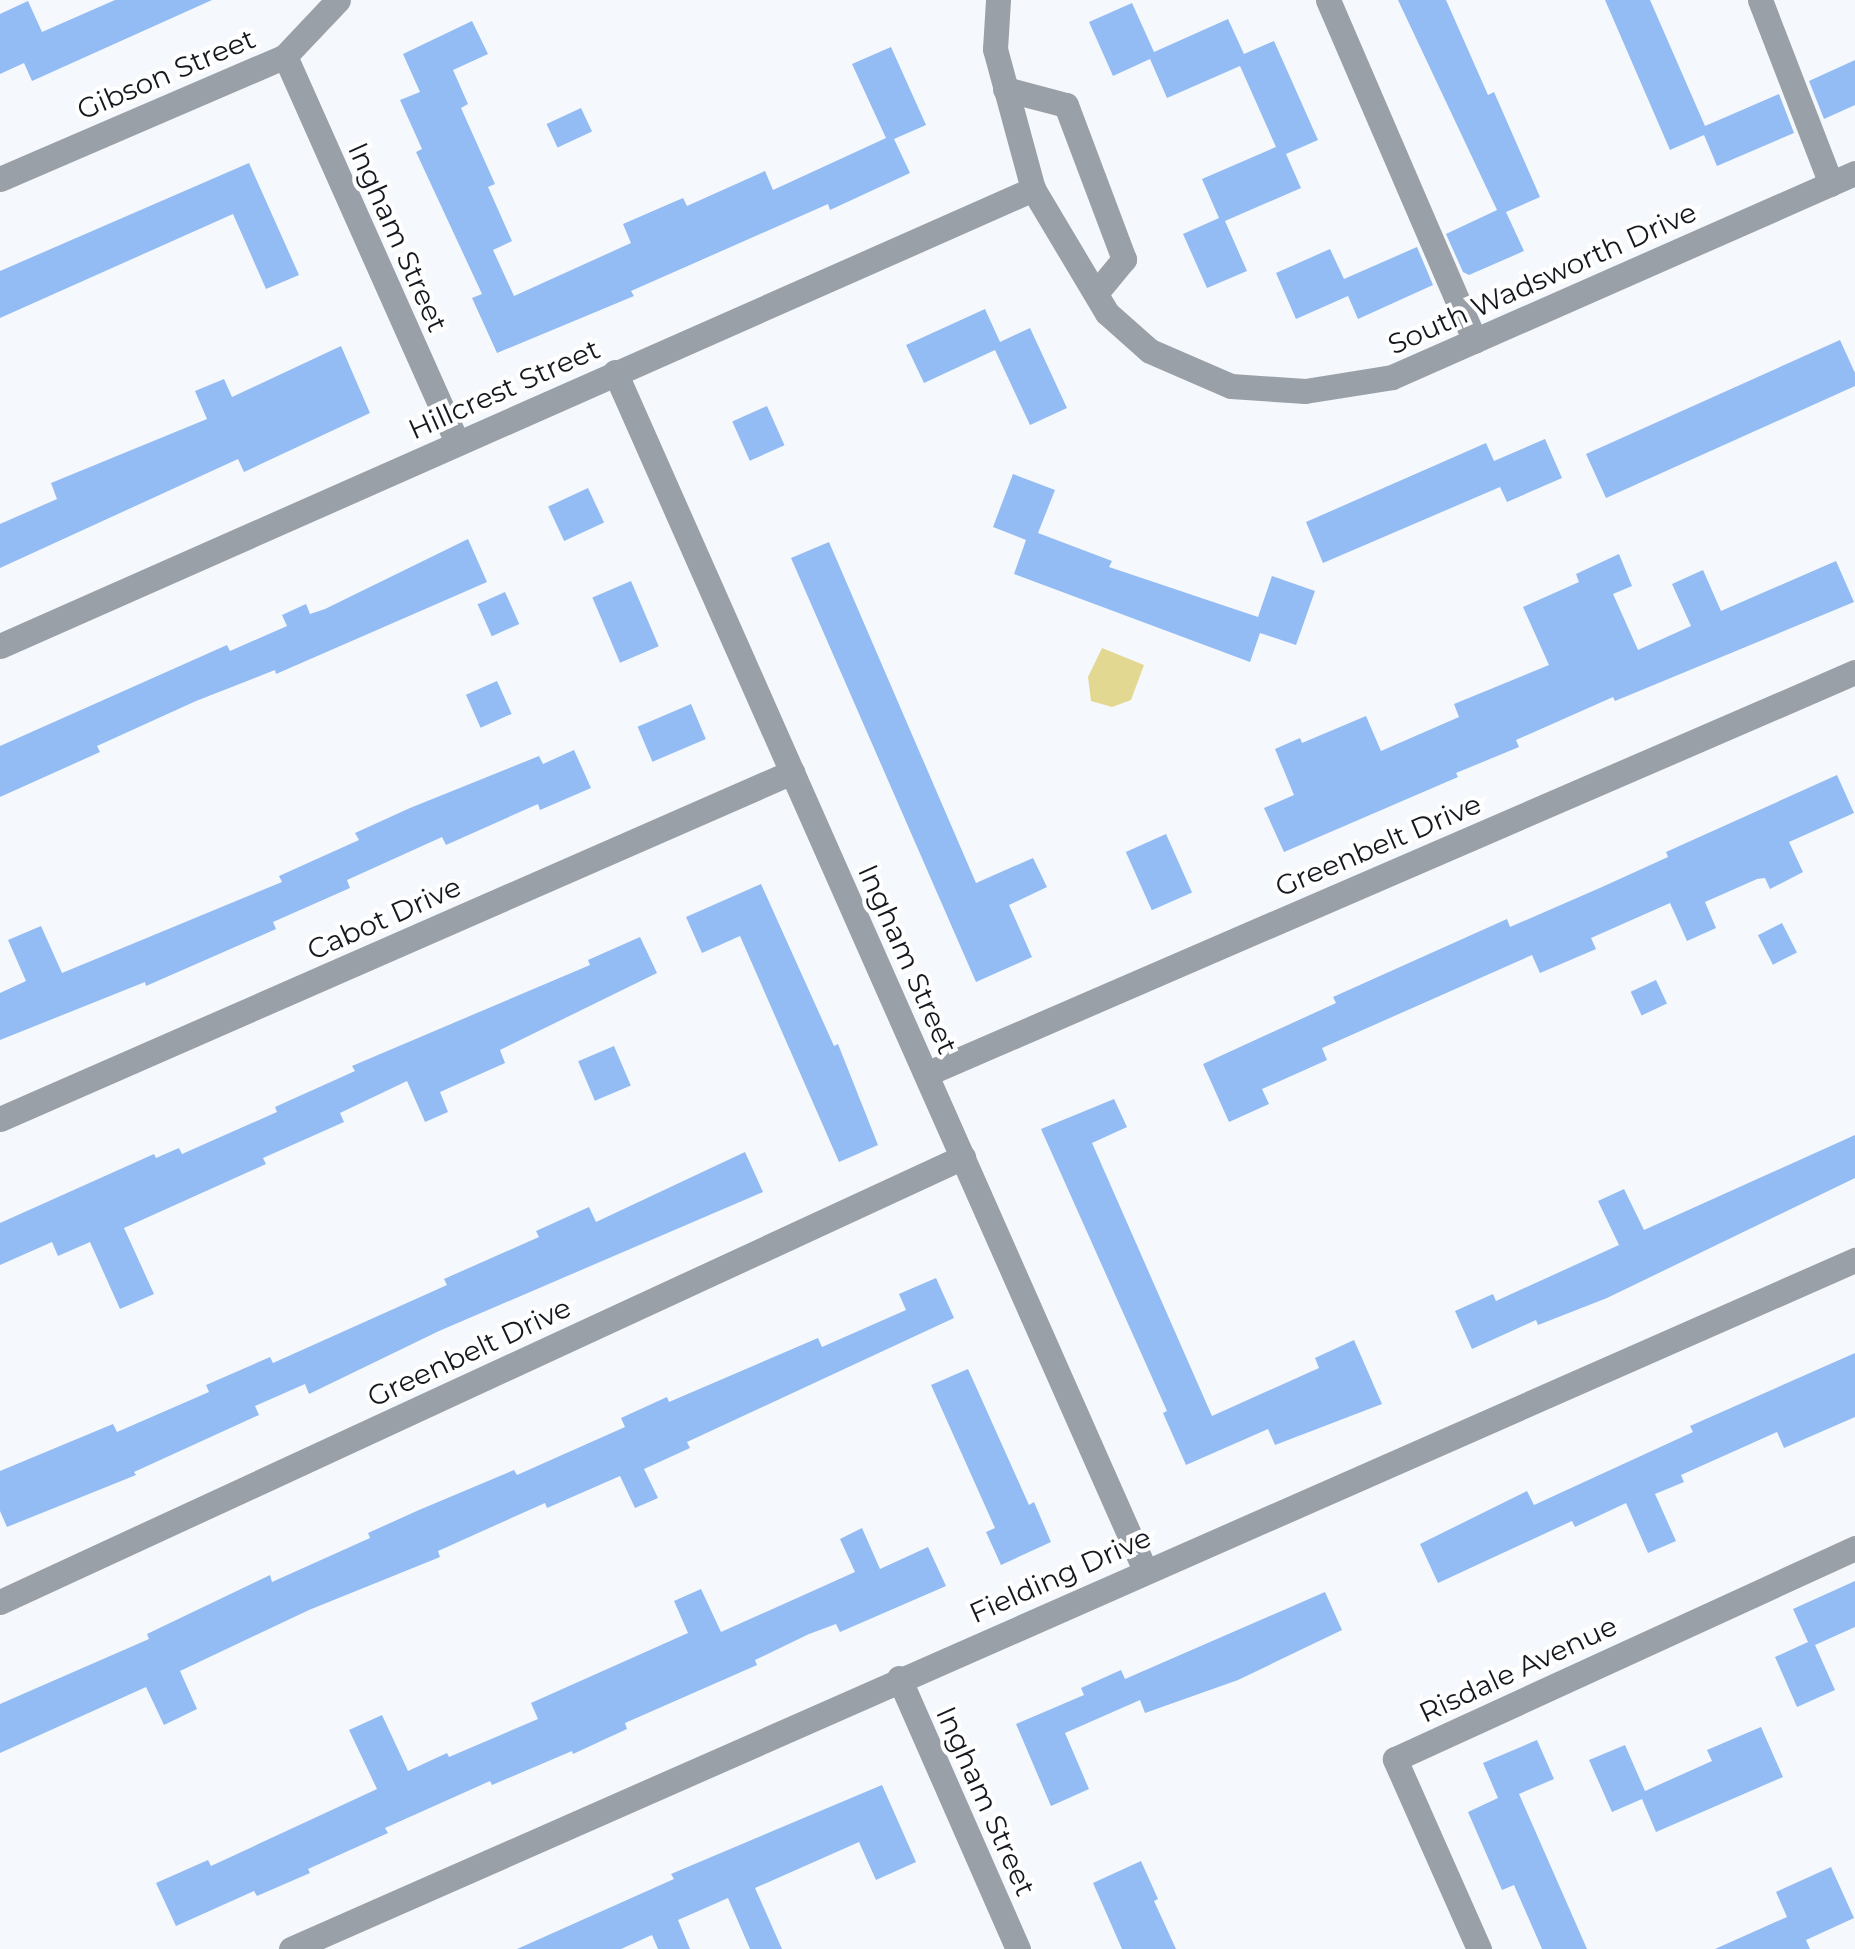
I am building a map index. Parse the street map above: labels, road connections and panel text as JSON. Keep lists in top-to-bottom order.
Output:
{
  "streets": {
    "street": [
      "Gibson Street",
      "Ingham Street",
      "South Wadsworth Drive",
      "Hillcrest Street",
      "Greenbelt Drive",
      "Cabot Drive",
      "Fielding Drive",
      "Risdale Avenue"
    ]
  },
  "crossings": [
    ["Gibson Street", "Ingham Street"],
    ["Ingham Street", "Hillcrest Street"],
    ["Ingham Street", "Greenbelt Drive"],
    ["Ingham Street", "Cabot Drive"],
    ["Ingham Street", "Fielding Drive"],
    ["South Wadsworth Drive", "Hillcrest Street"]
  ]
}
